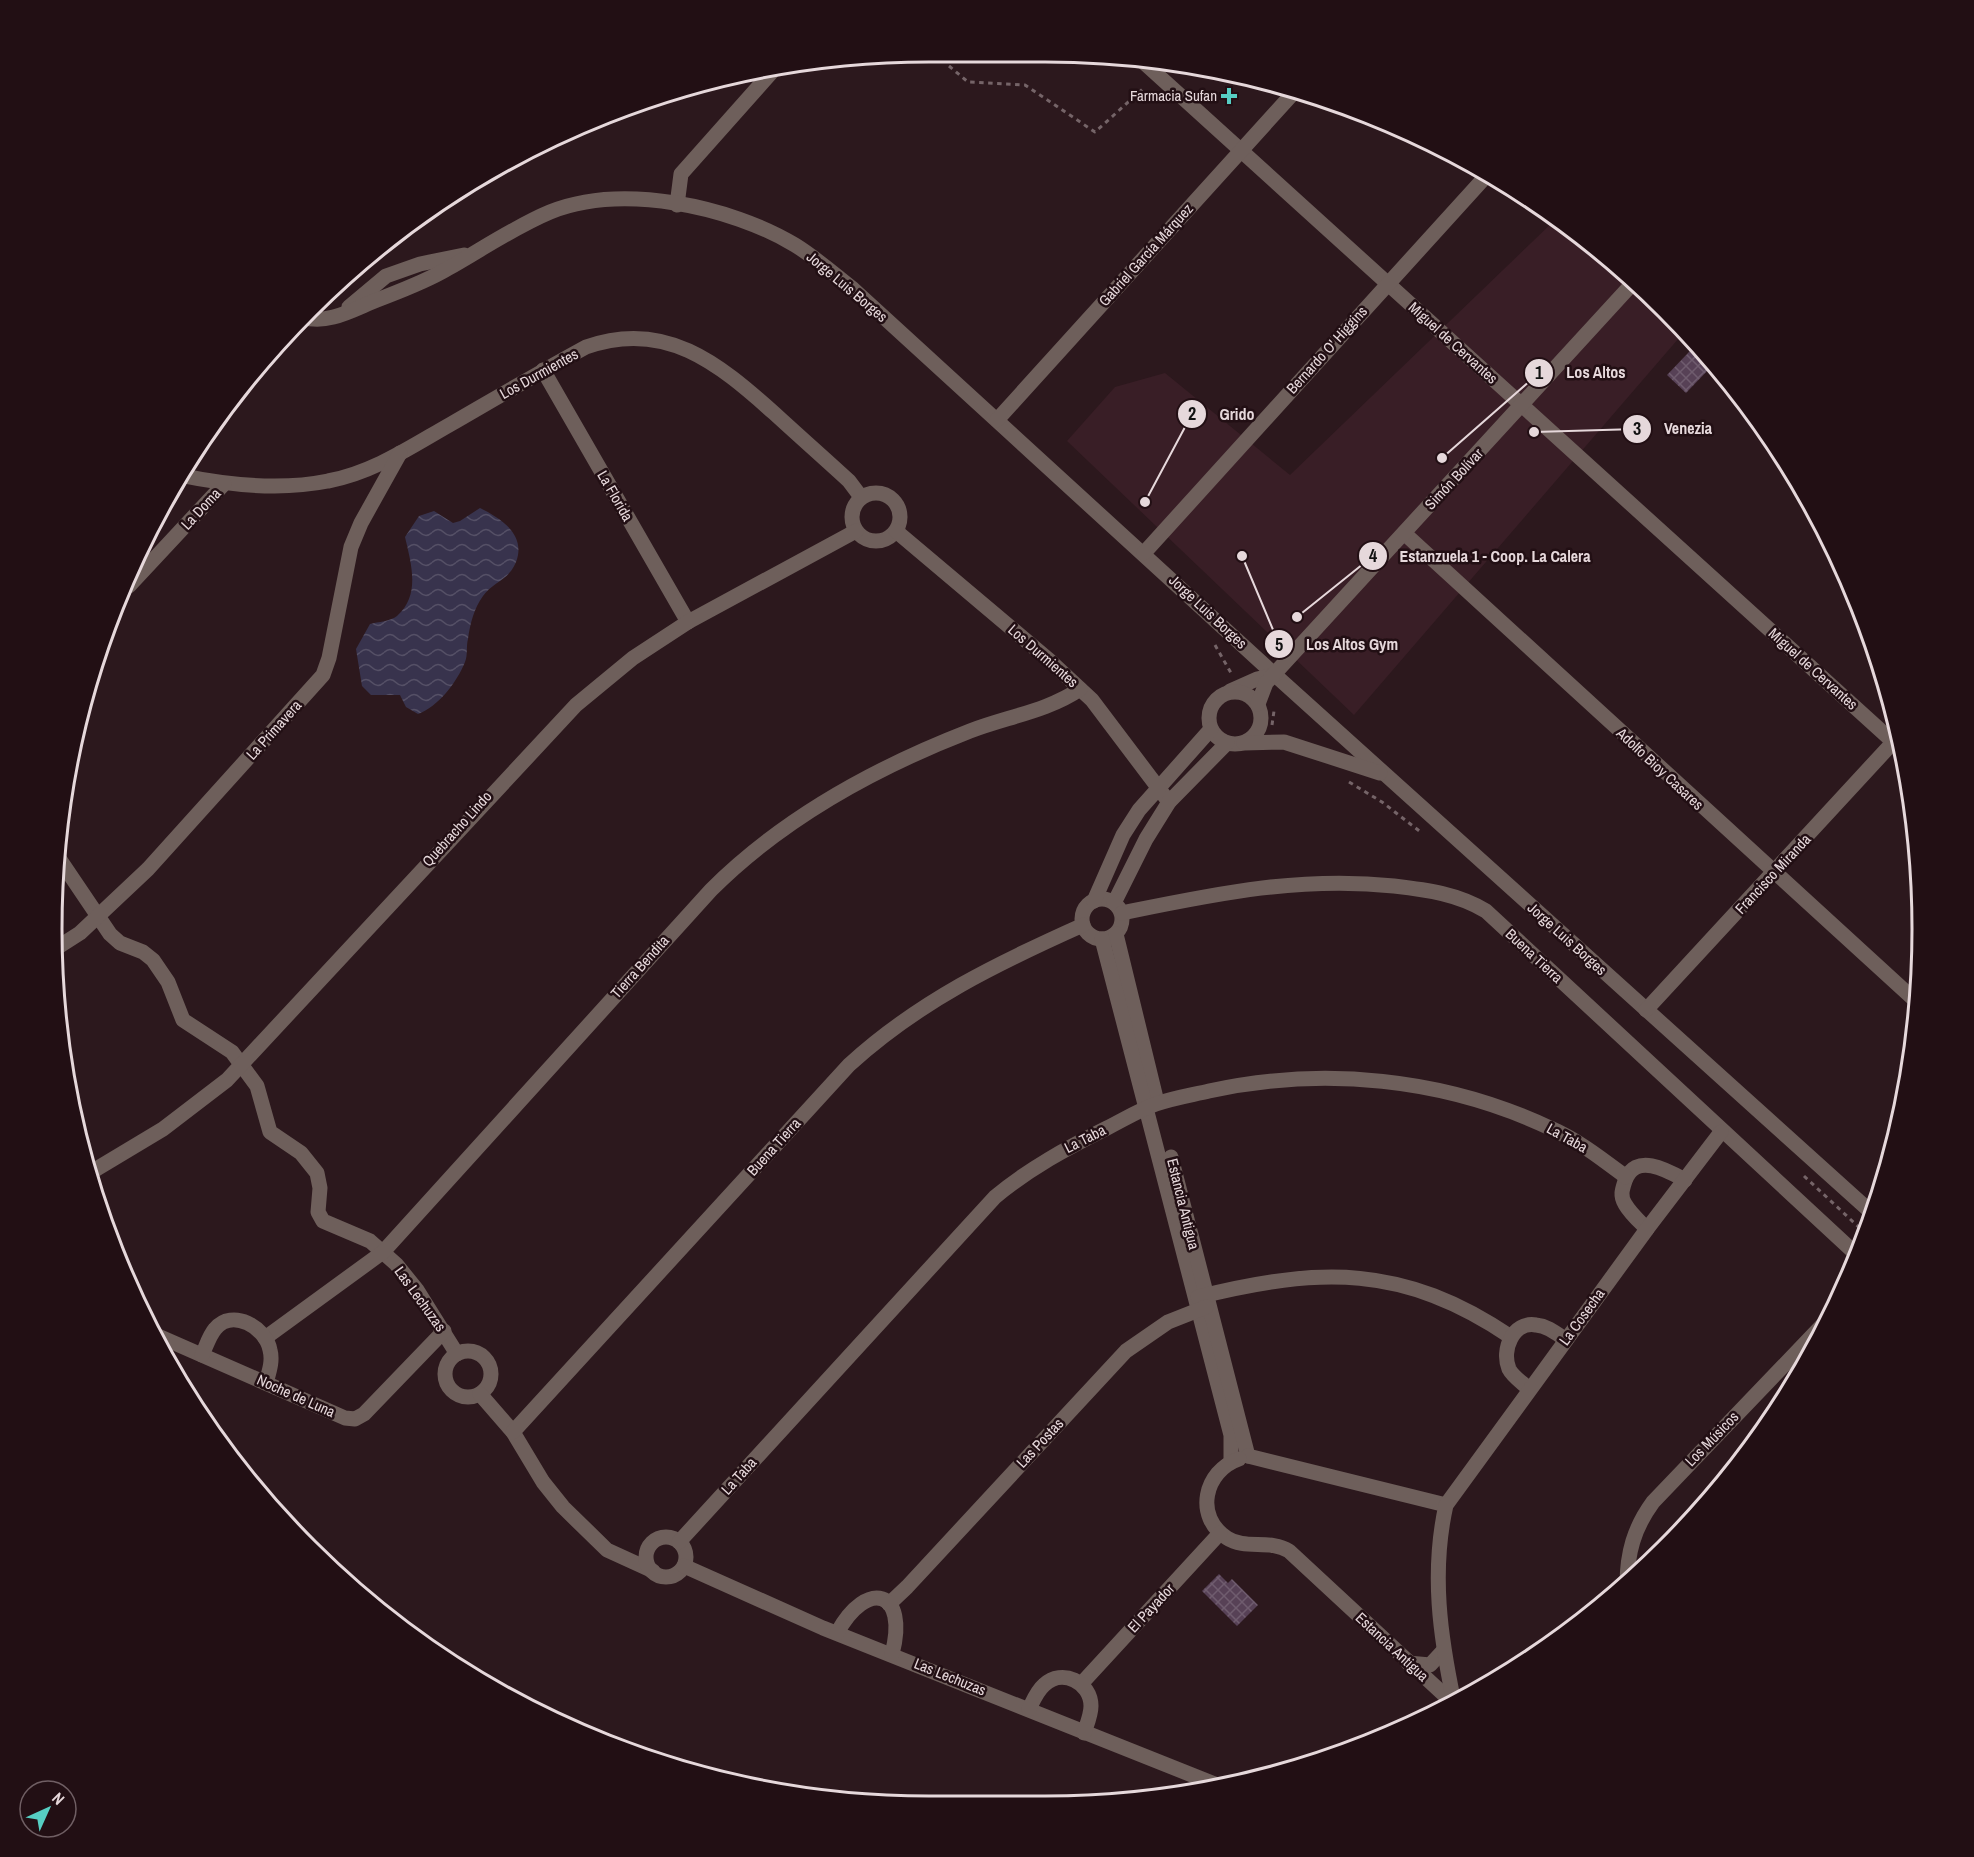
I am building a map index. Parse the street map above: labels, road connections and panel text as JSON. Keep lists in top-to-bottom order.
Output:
{
  "streets": {
    "street": [
      "Gabriel García Márquez",
      "Jorge Luis Borges",
      "Miguel de Cervantes",
      "Bernardo O' Higgins",
      "Los Durmientes",
      "Simón Bolívar",
      "La Florida",
      "La Doma",
      "La Primavera",
      "Adolfo Bioy Casares",
      "Quebracho Lindo",
      "Francisco Miranda",
      "Buena Tierra",
      "Tierra Bendita",
      "La Taba",
      "Estancia Antigua",
      "Las Lechuzas",
      "La Cosecha",
      "Noche de Luna",
      "Los Músicos",
      "Las Postas",
      "El Payador"
    ]
  },
  "crossings": [
    ["Gabriel García Márquez", "Jorge Luis Borges"],
    ["Gabriel García Márquez", "Miguel de Cervantes"],
    ["Jorge Luis Borges", "Bernardo O' Higgins"],
    ["Jorge Luis Borges", "Simón Bolívar"],
    ["Jorge Luis Borges", "Francisco Miranda"],
    ["Miguel de Cervantes", "Bernardo O' Higgins"],
    ["Miguel de Cervantes", "Simón Bolívar"],
    ["Los Durmientes", "La Florida"],
    ["Los Durmientes", "La Doma"],
    ["Los Durmientes", "La Primavera"],
    ["Los Durmientes", "Quebracho Lindo"],
    ["Los Durmientes", "Tierra Bendita"],
    ["Simón Bolívar", "Adolfo Bioy Casares"],
    ["La Florida", "Quebracho Lindo"],
    ["La Primavera", "Las Lechuzas"],
    ["Adolfo Bioy Casares", "Francisco Miranda"],
    ["Quebracho Lindo", "Las Lechuzas"],
    ["Buena Tierra", "Estancia Antigua"],
    ["Buena Tierra", "La Cosecha"],
    ["Tierra Bendita", "Las Lechuzas"],
    ["La Taba", "Estancia Antigua"],
    ["La Taba", "Las Lechuzas"],
    ["Estancia Antigua", "Las Postas"],
    ["Estancia Antigua", "El Payador"],
    ["Las Lechuzas", "Noche de Luna"]
  ],
  "places": {
    "health": ["Farmacia Sufan"],
    "other": [
      "Venezia",
      "Los Altos",
      "Grido",
      "Los Altos Gym",
      "Estanzuela 1 - Coop. La Calera"
    ]
  },
  "north": "top right"
}
